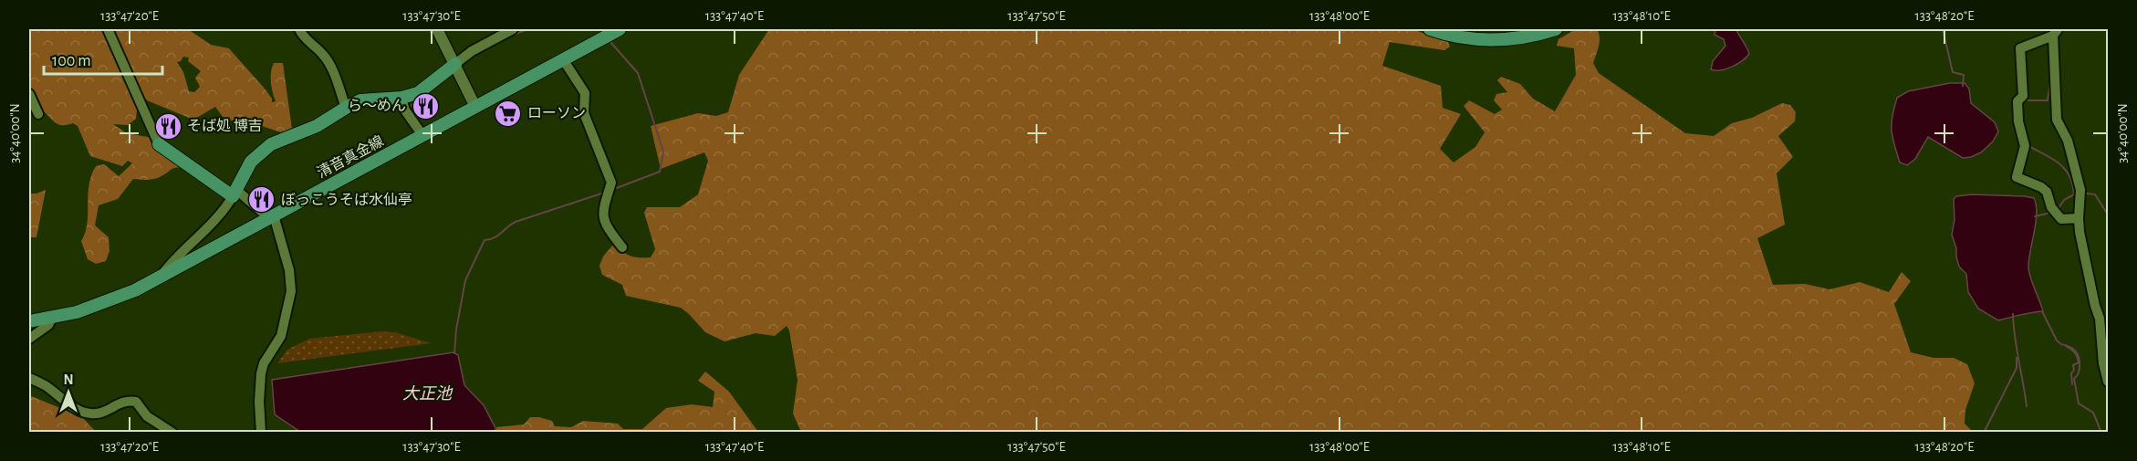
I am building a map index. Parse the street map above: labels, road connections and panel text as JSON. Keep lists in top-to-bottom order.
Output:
{
  "streets": {
    "main road": ["清音真金線"]
  },
  "water": ["大正池"],
  "places": {
    "restaurant": ["ら～めん", "そば処 博吉", "ぼっこうそば水仙亭"],
    "supermarket": ["ローソン"]
  },
  "scale_bar": "100 m",
  "north": "top",
  "coordinates": [
    "133°47'20\"E",
    "133°47'30\"E",
    "133°47'40\"E",
    "133°47'50\"E",
    "133°48'00\"E",
    "133°48'10\"E",
    "133°48'20\"E",
    "34°40'00\"N"
  ]
}
